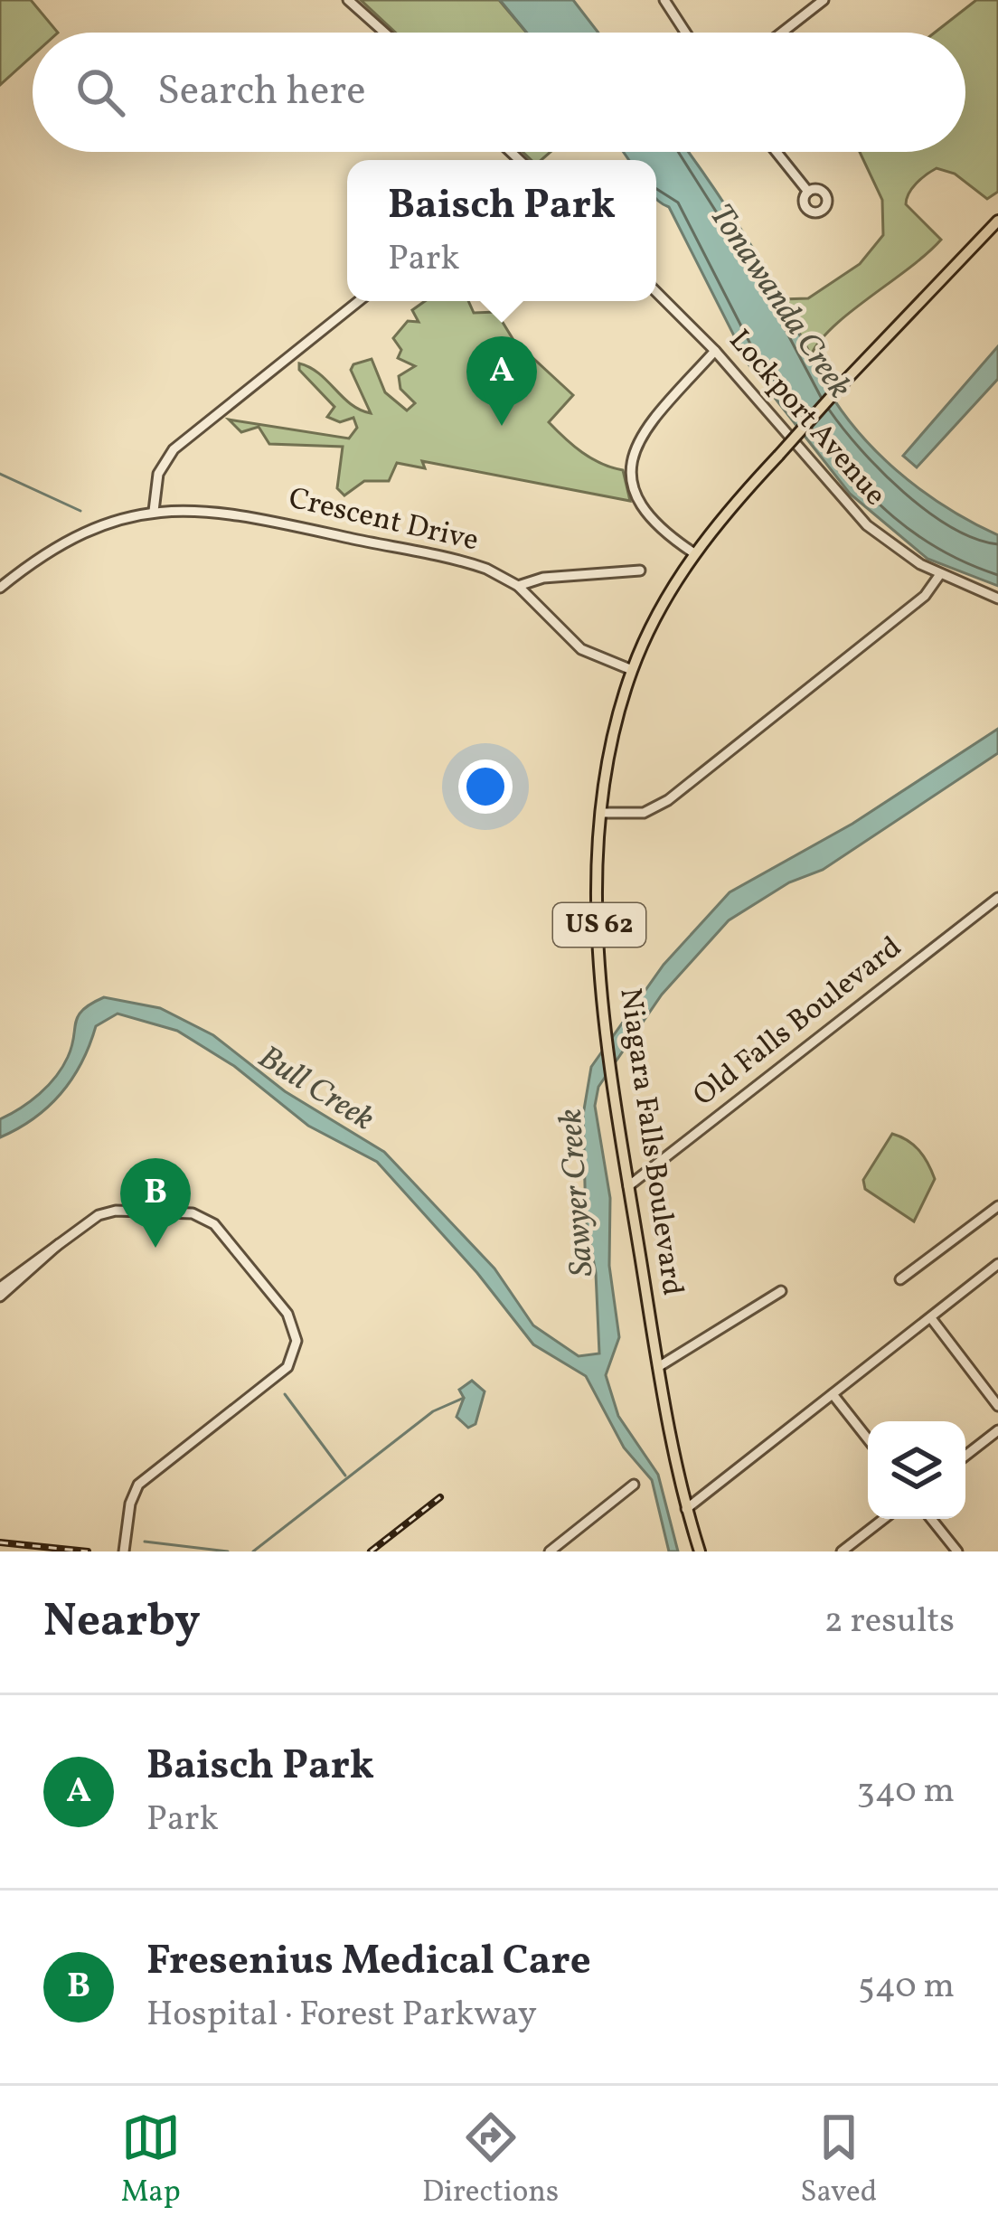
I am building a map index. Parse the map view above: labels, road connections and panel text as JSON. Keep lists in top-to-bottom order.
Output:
{
  "streets": {
    "main road": ["US 62", "Niagara Falls Boulevard"],
    "street": ["Lockport Avenue", "Crescent Drive", "Old Falls Boulevard"]
  },
  "crossings": [
    ["Crescent Drive", "Niagara Falls Boulevard"],
    ["Old Falls Boulevard", "Niagara Falls Boulevard"]
  ],
  "water": ["Tonawanda Creek", "Bull Creek", "Sawyer Creek"],
  "page": {
    "search": "Search here",
    "popup": ["Baisch Park", "Park"],
    "pins": ["A", "B"],
    "heading": ["Nearby", "2 results"],
    "list": [
      {
        "mark": "A",
        "name": "Baisch Park",
        "note": "Park",
        "value": "340 m"
      },
      {
        "mark": "B",
        "name": "Fresenius Medical Care",
        "note": "Hospital · Forest Parkway",
        "value": "540 m"
      }
    ],
    "nav": ["Map", "Directions", "Saved"]
  }
}
